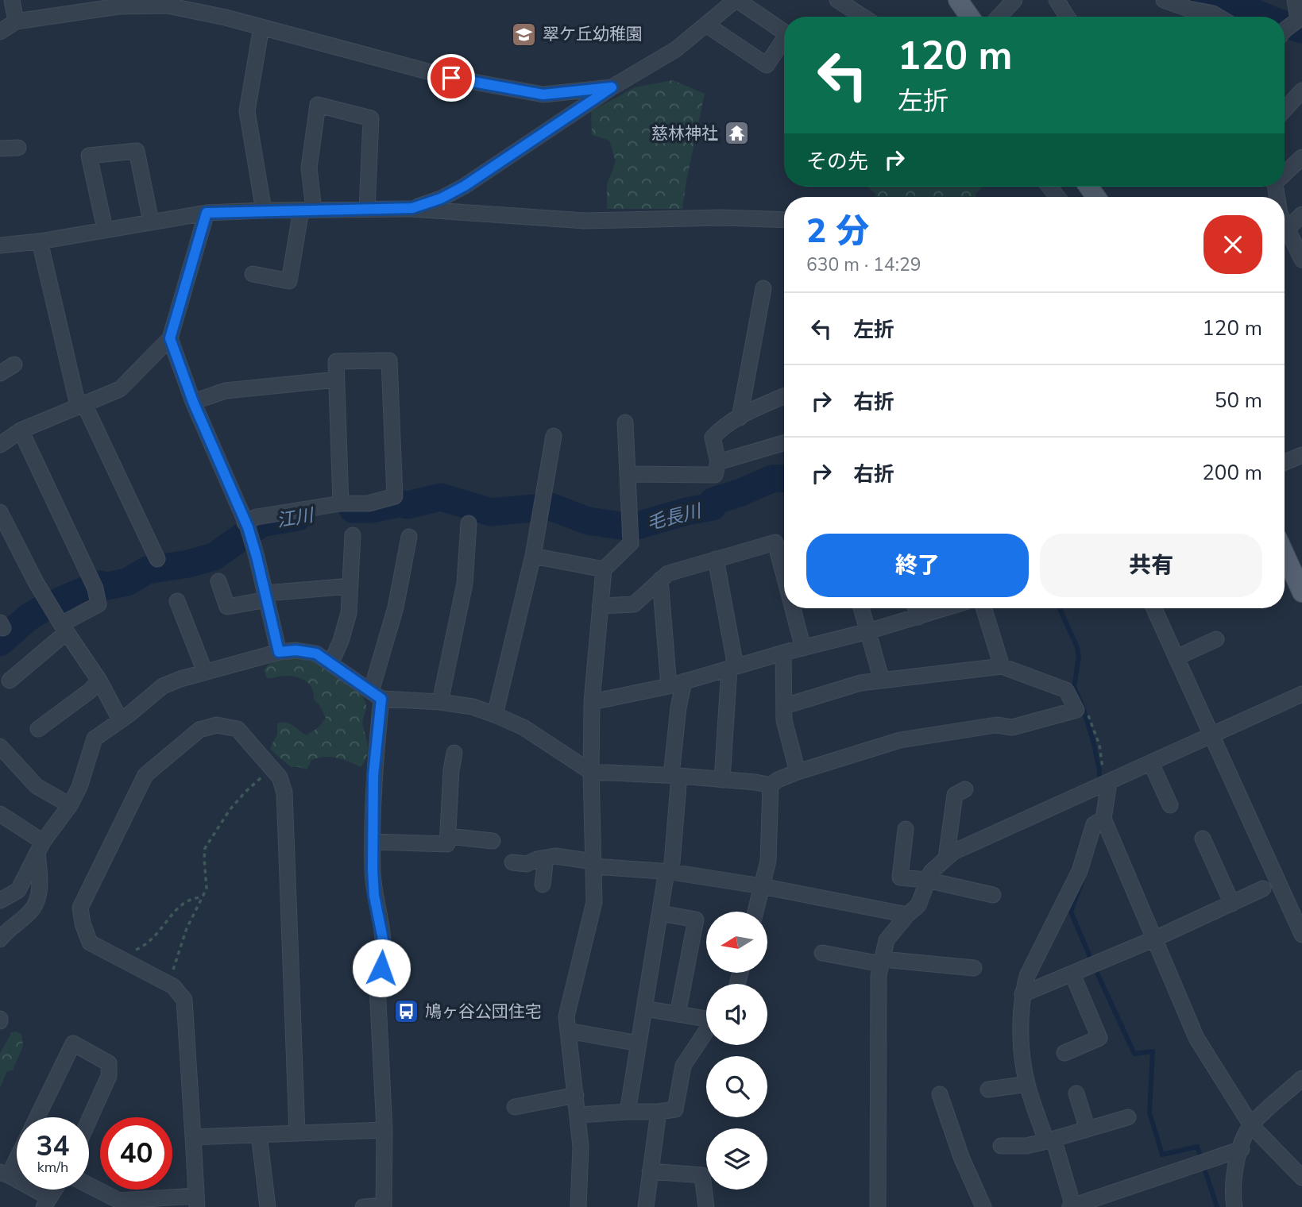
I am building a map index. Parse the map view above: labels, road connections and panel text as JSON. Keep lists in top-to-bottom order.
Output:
{
  "water": ["毛長川", "江川"],
  "places": {
    "school or university": ["翠ケ丘幼稚園"],
    "temple": ["慈林神社"],
    "bus stop": ["鳩ヶ谷公団住宅"]
  },
  "north": "left",
  "page": {
    "turn": ["120 m", "左折"],
    "then": "その先",
    "heading": ["2 分", "630 m · 14:29"],
    "list": [
      {
        "name": "左折",
        "value": "120 m"
      },
      {
        "name": "右折",
        "value": "50 m"
      },
      {
        "name": "右折",
        "value": "200 m"
      }
    ],
    "buttons": ["終了", "共有"],
    "speed": "34 km/h",
    "limit": "40"
  }
}
